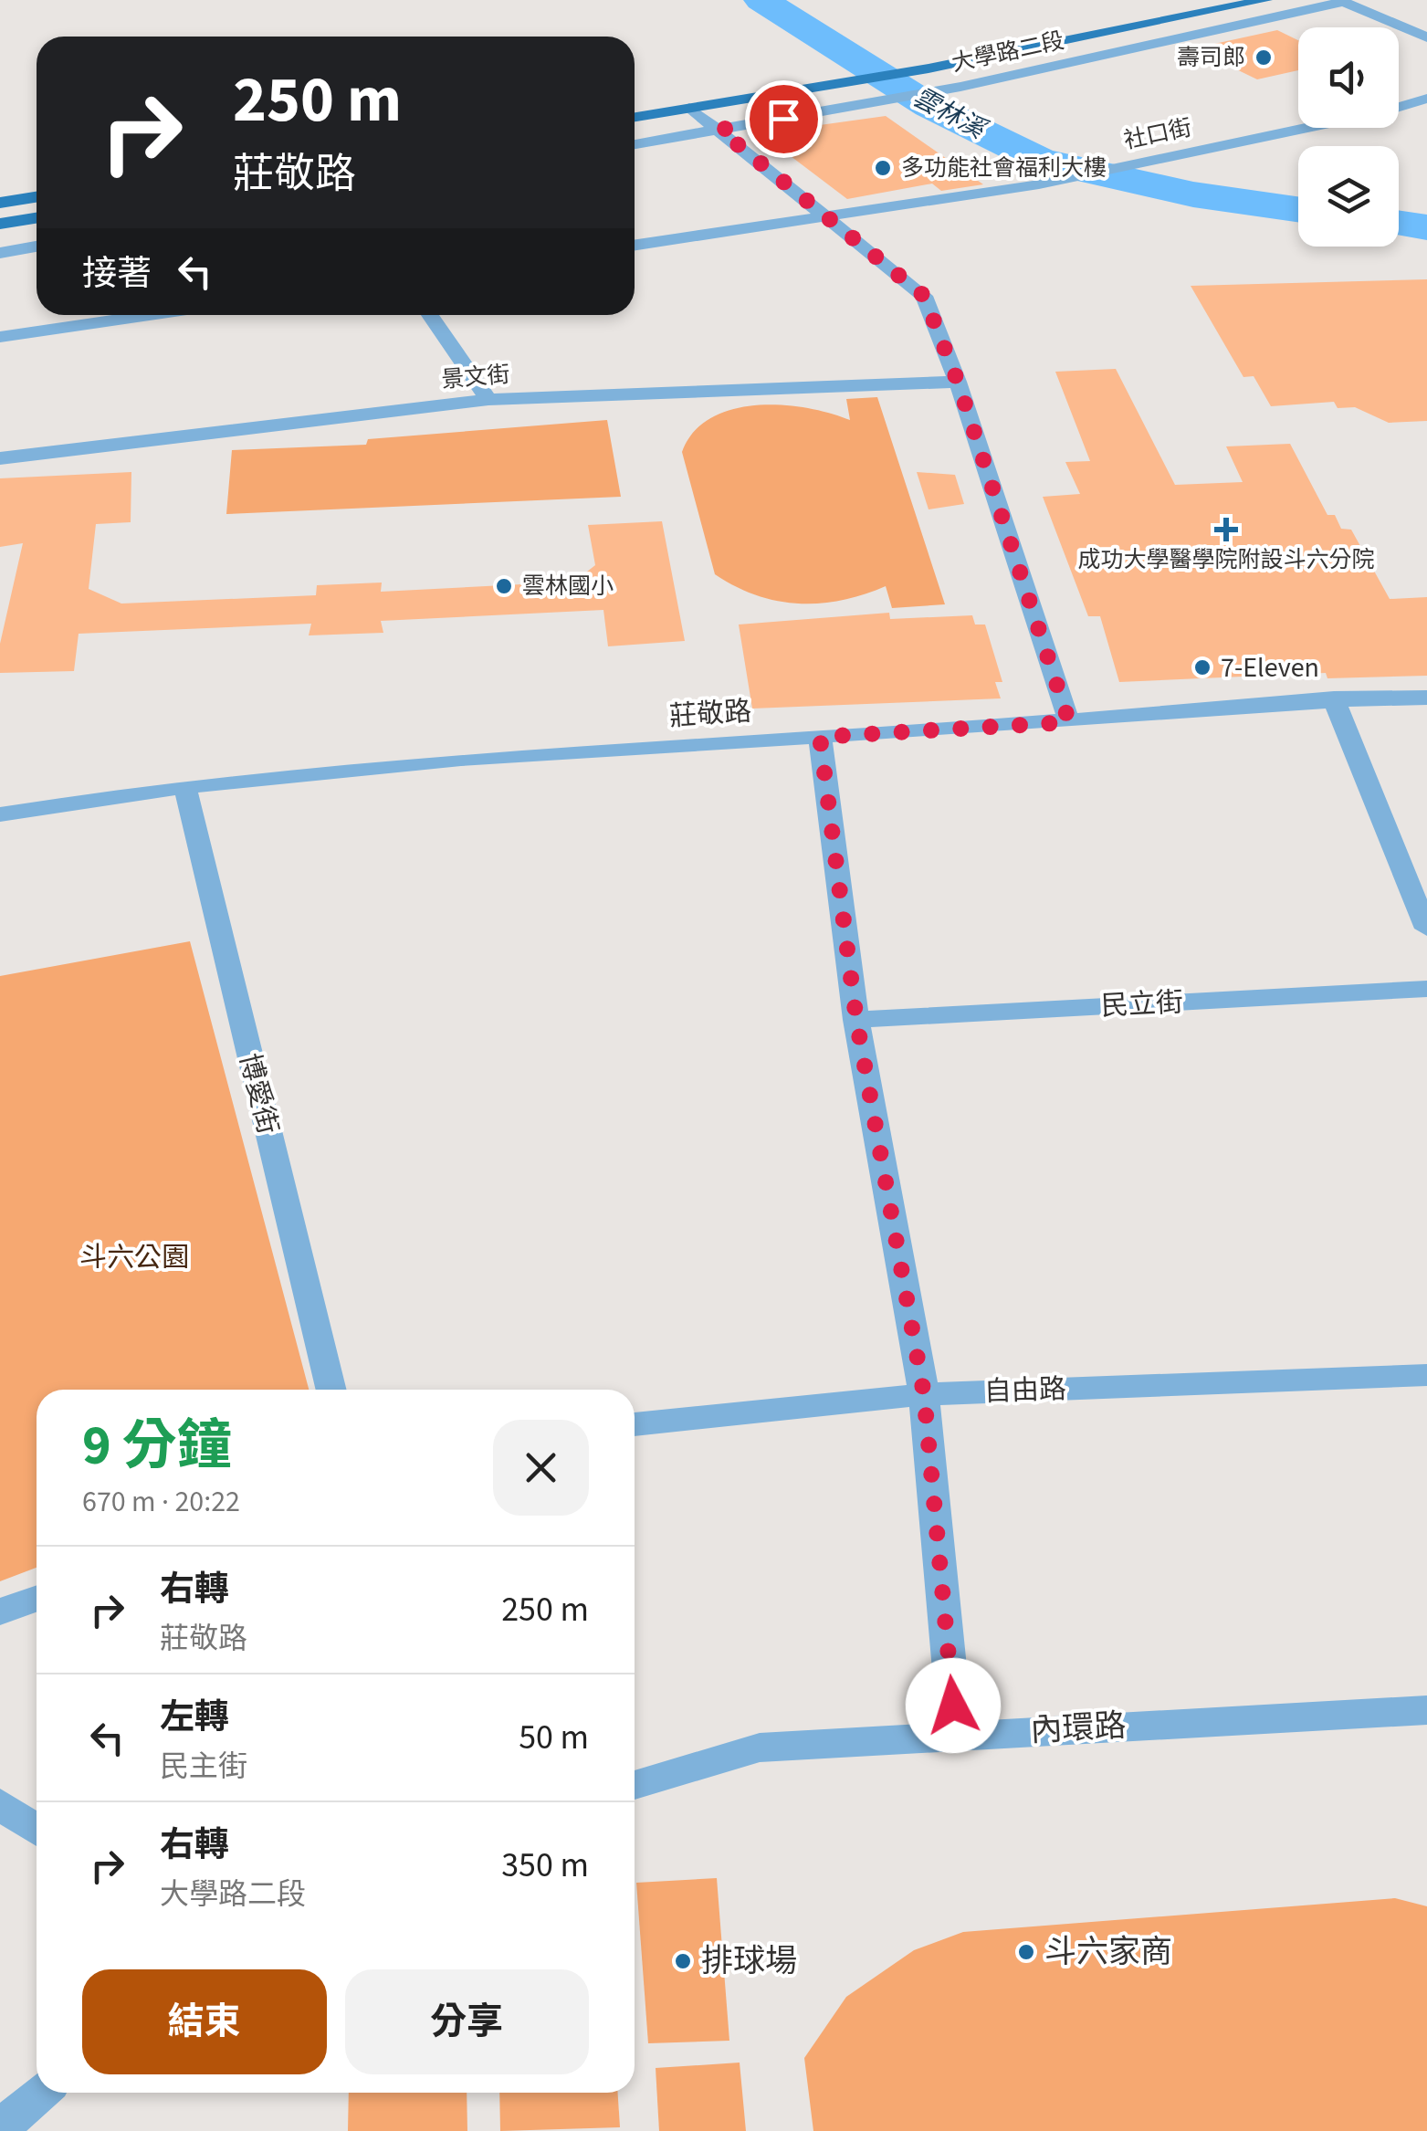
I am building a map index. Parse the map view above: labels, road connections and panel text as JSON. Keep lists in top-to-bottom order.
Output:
{
  "streets": {
    "main road": ["大學路二段"],
    "street": [
      "社口街",
      "景文街",
      "莊敬路",
      "民立街",
      "博愛街",
      "自由路",
      "內環路"
    ]
  },
  "crossings": [
    ["莊敬路", "博愛街"]
  ],
  "water": ["雲林溪"],
  "parks": ["斗六公園"],
  "places": {
    "other": [
      "壽司郎",
      "多功能社會福利大樓",
      "雲林國小",
      "7-Eleven",
      "斗六家商",
      "排球場"
    ],
    "health": ["成功大學醫學院附設斗六分院"]
  },
  "page": {
    "turn": ["250 m", "莊敬路"],
    "then": "接著",
    "heading": ["9 分鐘", "670 m · 20:22"],
    "list": [
      {
        "name": "右轉",
        "note": "莊敬路",
        "value": "250 m"
      },
      {
        "name": "左轉",
        "note": "民主街",
        "value": "50 m"
      },
      {
        "name": "右轉",
        "note": "大學路二段",
        "value": "350 m"
      }
    ],
    "buttons": ["結束", "分享"]
  }
}
